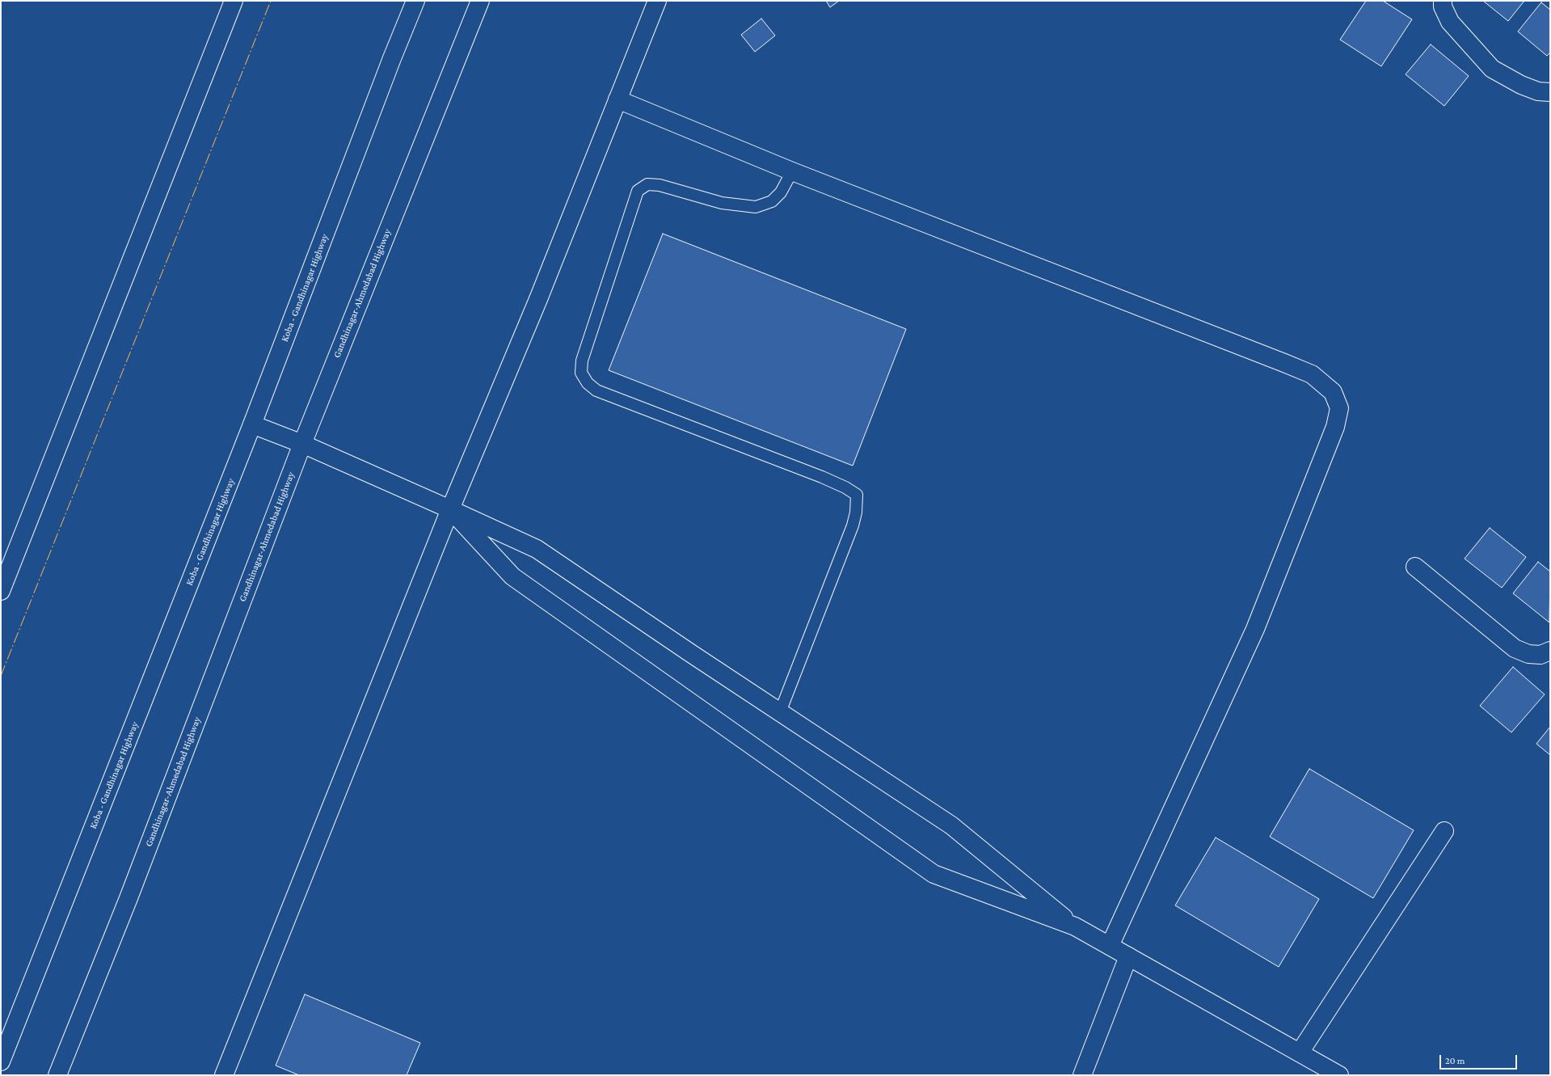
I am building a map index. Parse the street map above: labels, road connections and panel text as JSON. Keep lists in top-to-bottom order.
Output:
{
  "streets": {
    "street": ["Koba - Gandhinagar Highway", "Gandhinagar-Ahmedabad Highway"]
  },
  "scale_bar": "20 m"
}
